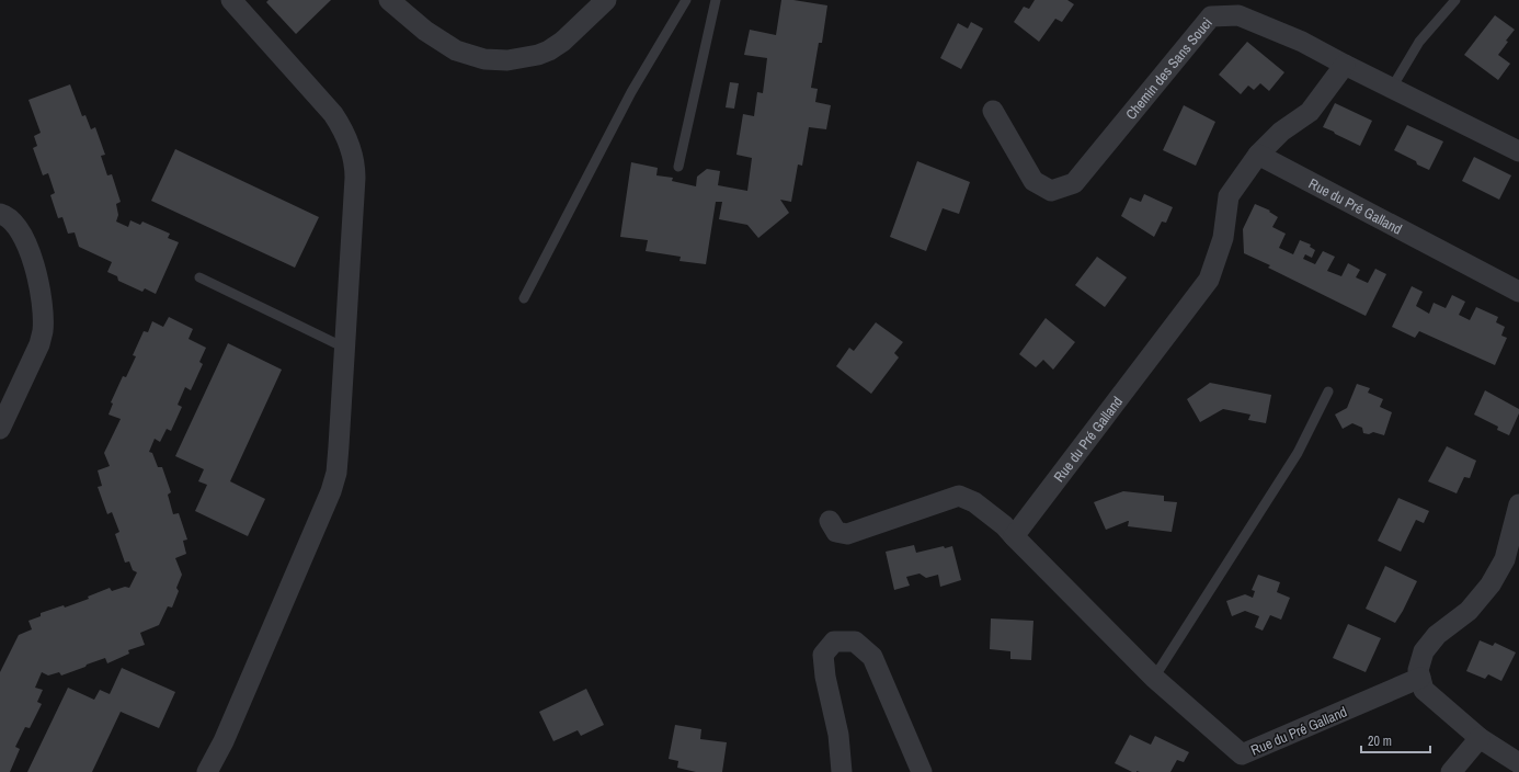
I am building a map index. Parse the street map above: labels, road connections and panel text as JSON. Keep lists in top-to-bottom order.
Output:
{
  "streets": {
    "street": ["Chemin des Sans Souci", "Rue du Pré Galland"]
  },
  "scale_bar": "20 m"
}
